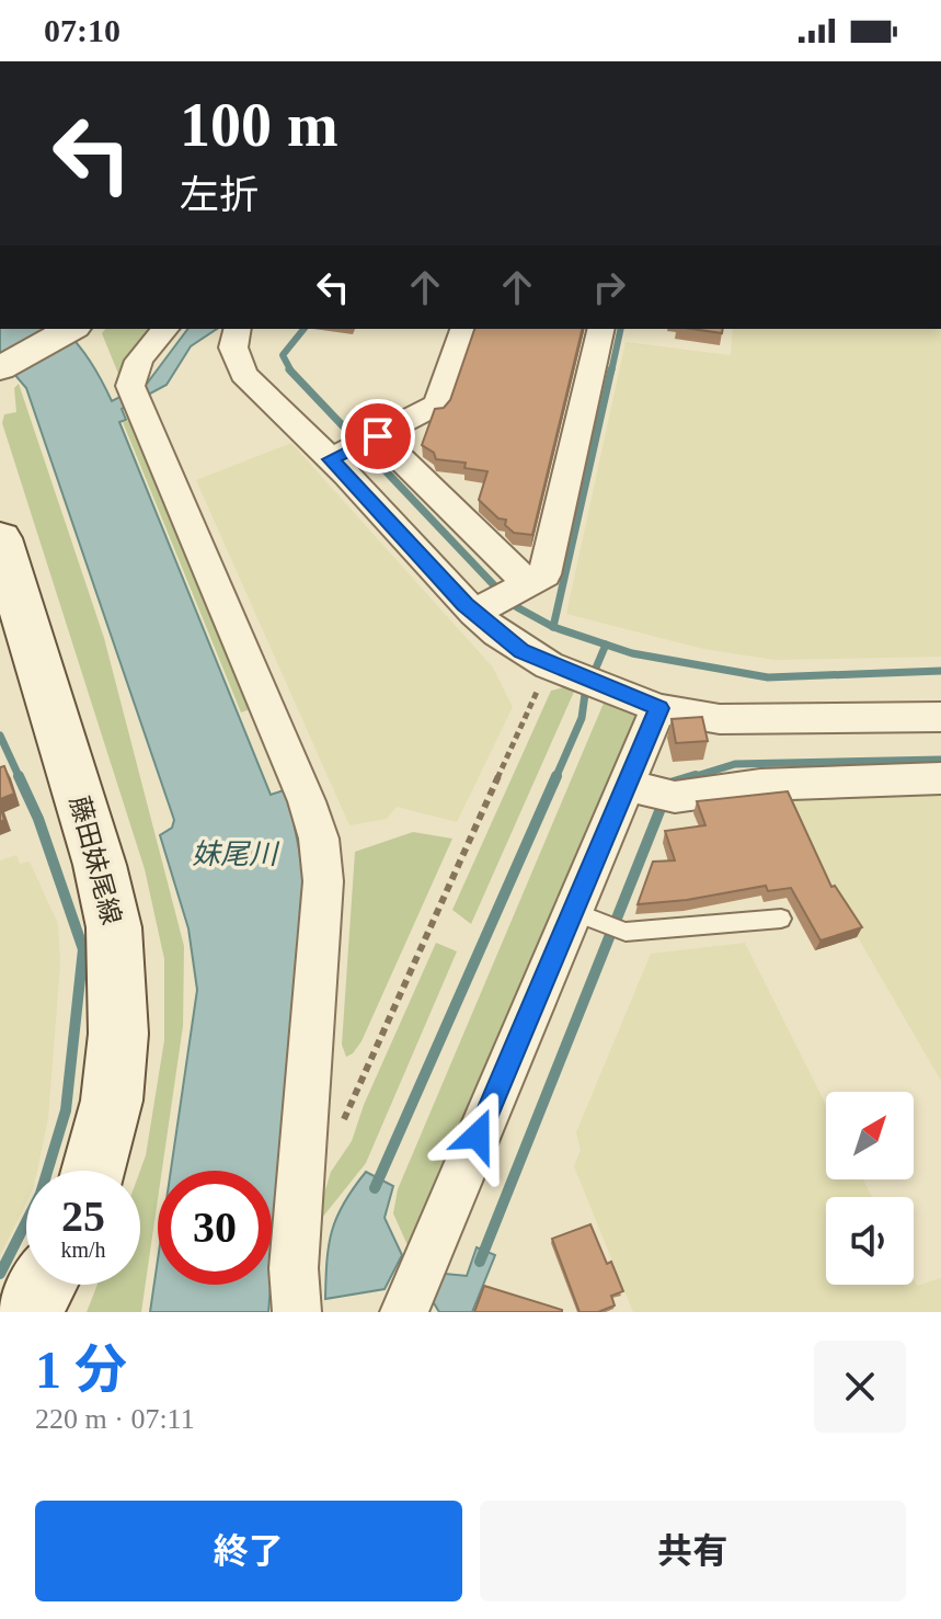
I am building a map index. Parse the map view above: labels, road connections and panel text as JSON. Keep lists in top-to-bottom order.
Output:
{
  "streets": {
    "main road": ["藤田妹尾線"]
  },
  "water": ["妹尾川"],
  "north": "top right",
  "page": {
    "status": "07:10",
    "turn": ["100 m", "左折"],
    "speed": "25 km/h",
    "limit": "30",
    "heading": ["1 分", "220 m · 07:11"],
    "buttons": ["終了", "共有"]
  }
}
